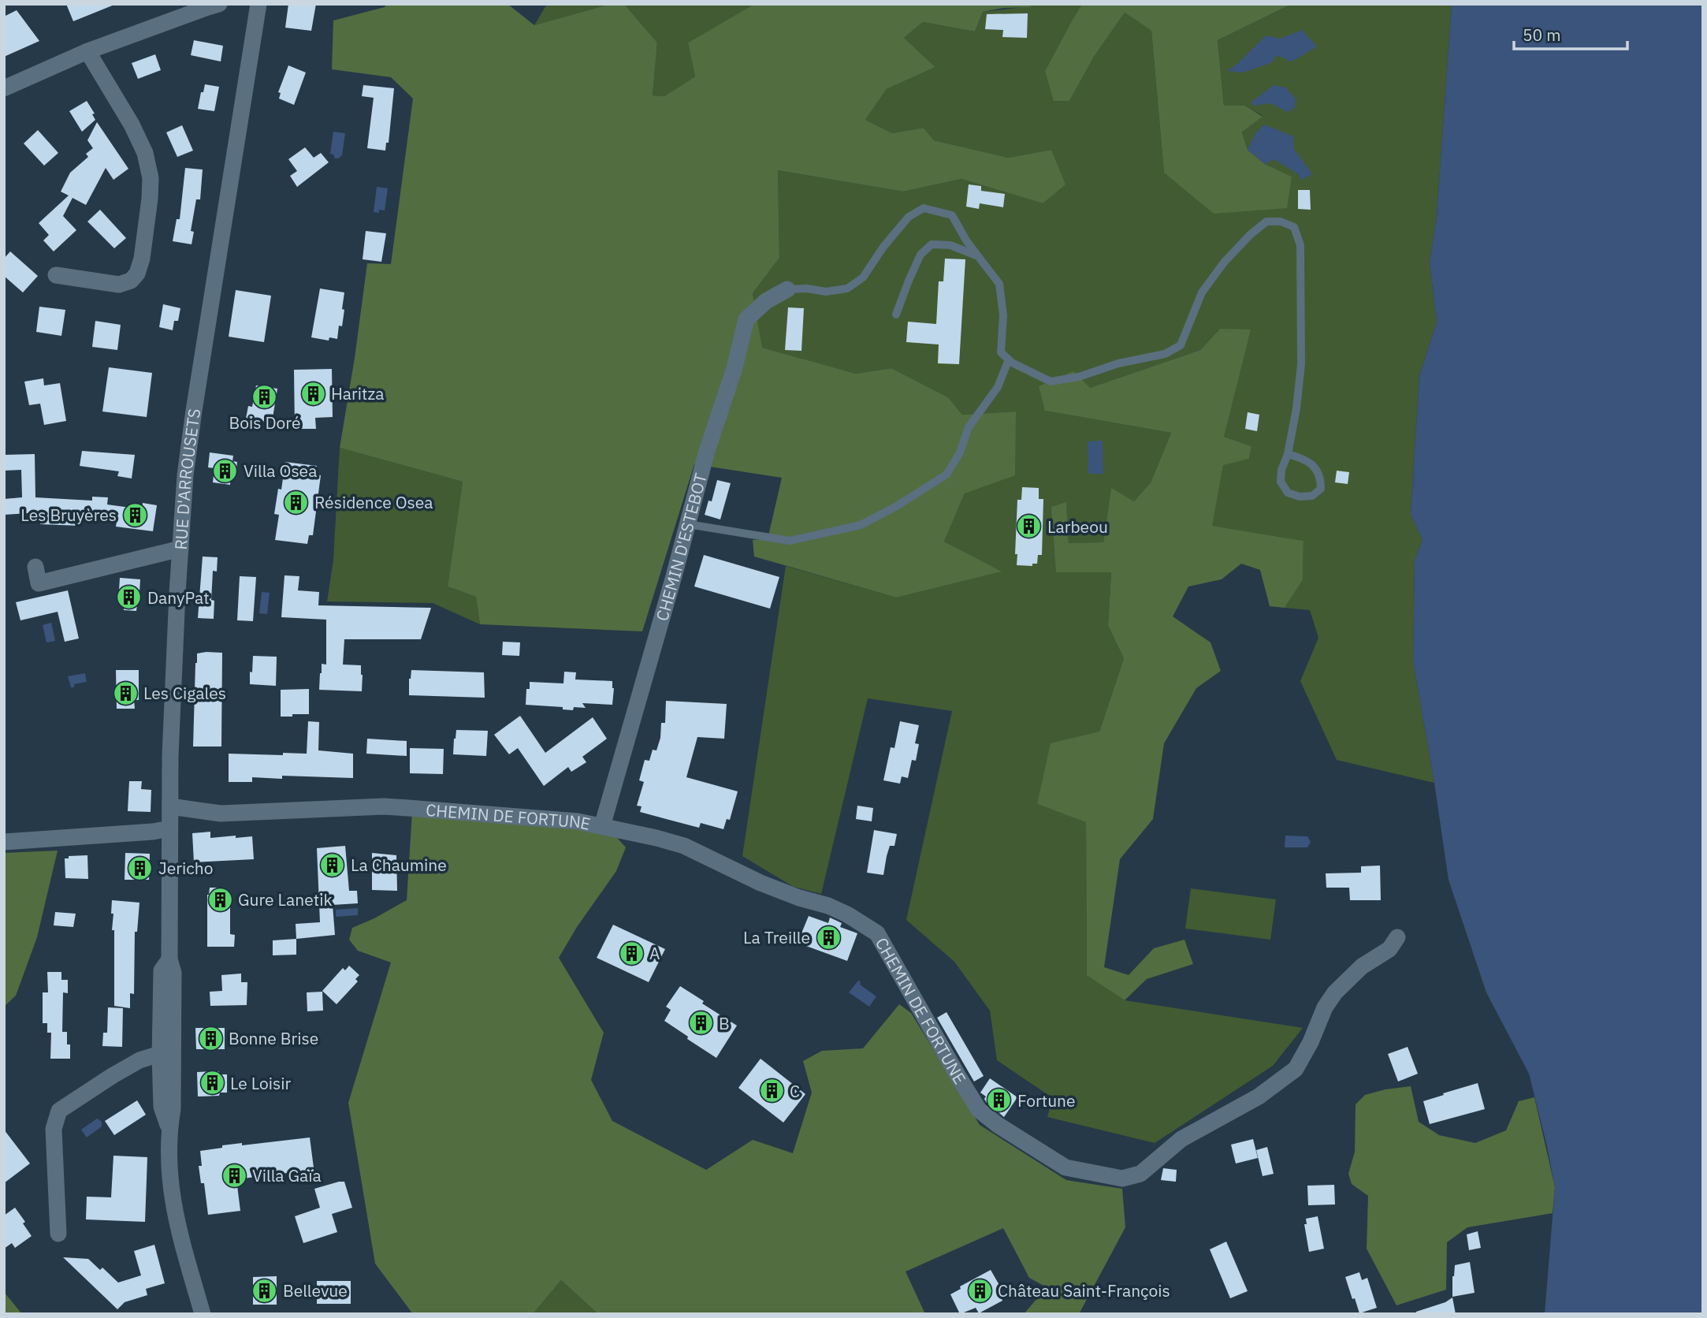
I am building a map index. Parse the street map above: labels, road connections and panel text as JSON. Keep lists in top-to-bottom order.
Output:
{
  "streets": {
    "street": ["RUE D'ARROUSETS", "CHEMIN D'ESTEBOT", "CHEMIN DE FORTUNE"]
  },
  "crossings": [
    ["RUE D'ARROUSETS", "CHEMIN DE FORTUNE"],
    ["CHEMIN D'ESTEBOT", "CHEMIN DE FORTUNE"]
  ],
  "places": {
    "building": [
      "Haritza",
      "Bois Doré",
      "Villa Osea",
      "Résidence Osea",
      "Les Bruyères",
      "Larbeou",
      "DanyPat",
      "Les Cigales",
      "La Chaumine",
      "Jericho",
      "Gure Lanetik",
      "La Treille",
      "A",
      "B",
      "Bonne Brise",
      "Le Loisir",
      "C",
      "Fortune",
      "Villa Gaïa",
      "Bellevue",
      "Château Saint-François"
    ]
  },
  "scale_bar": "50 m"
}
